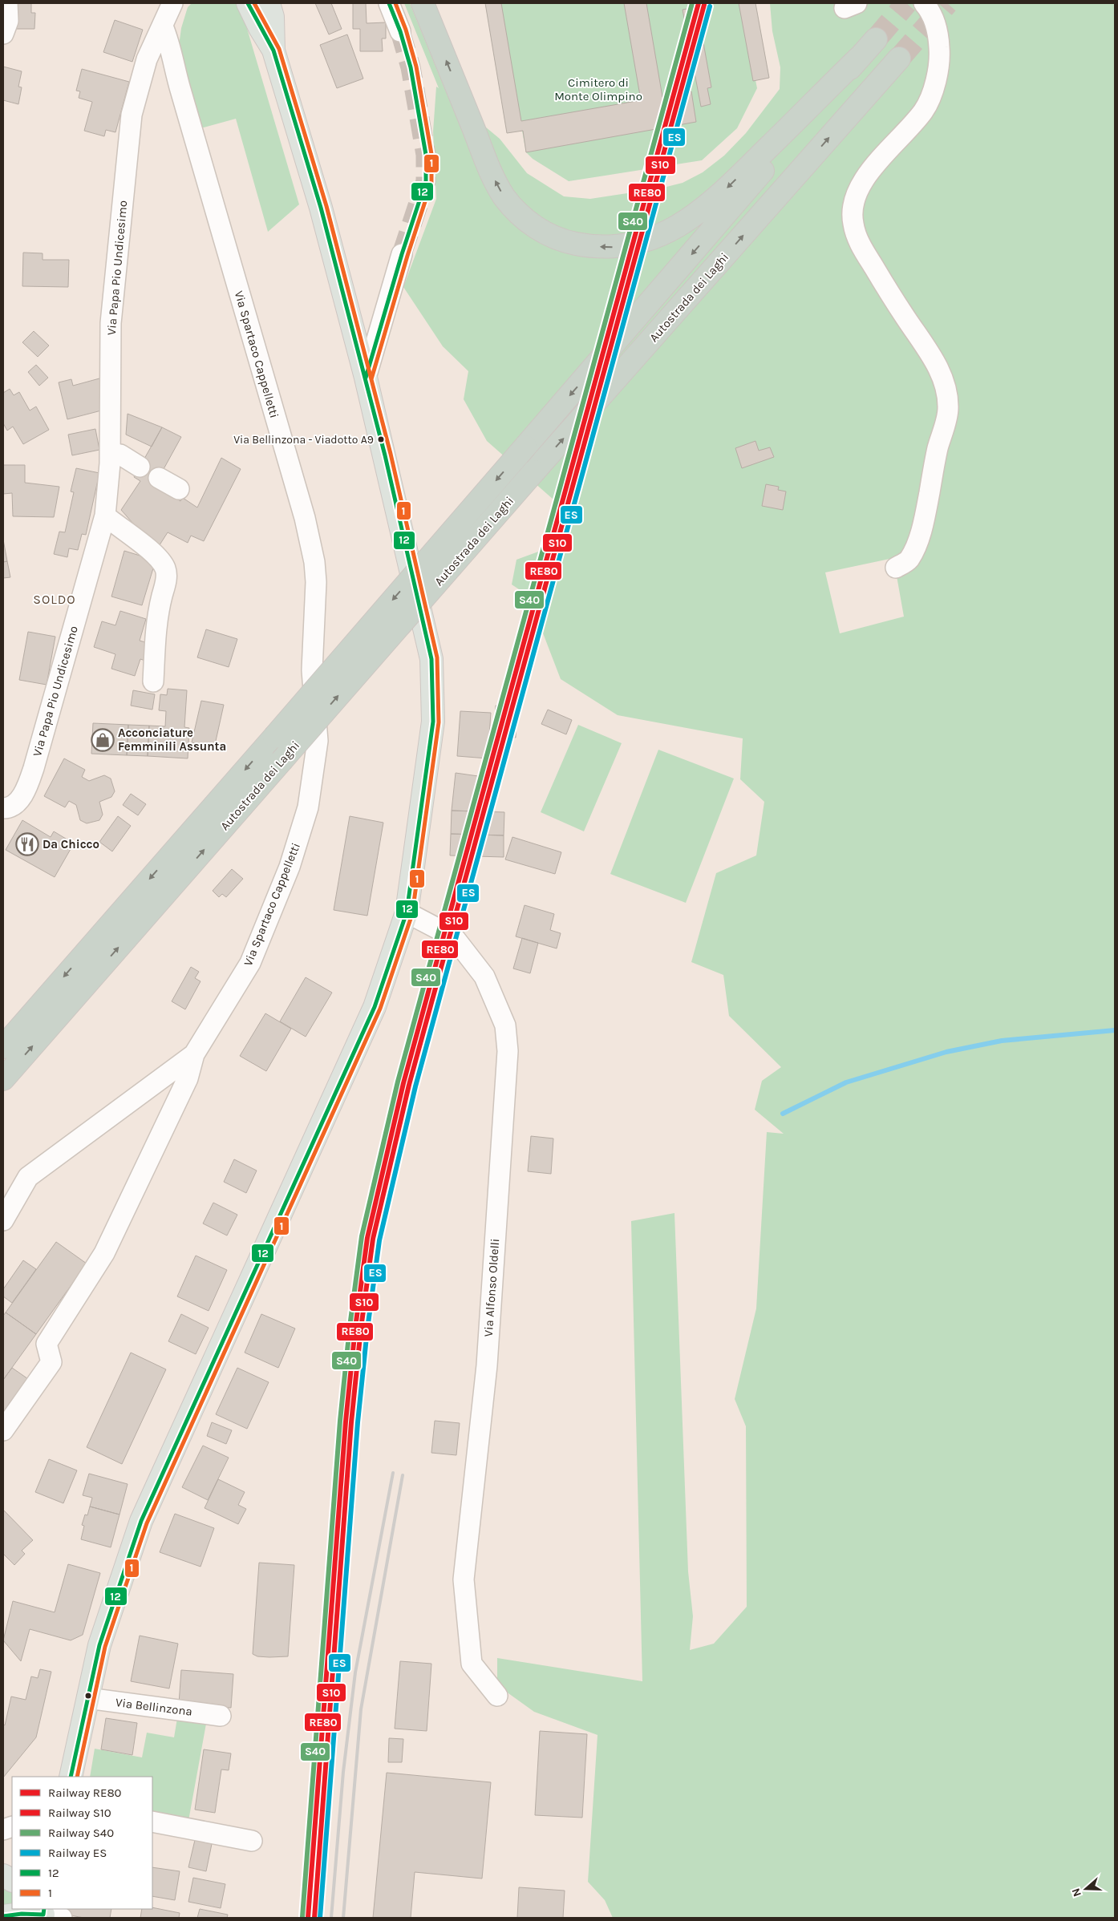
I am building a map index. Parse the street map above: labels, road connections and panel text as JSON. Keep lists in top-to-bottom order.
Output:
{
  "streets": {
    "highway": ["Autostrada dei Laghi"],
    "street": [
      "Via Papa Pio Undicesimo",
      "Via Spartaco Cappelletti",
      "Via Alfonso Oldelli",
      "Via Bellinzona"
    ]
  },
  "crossings": [
    ["Via Papa Pio Undicesimo", "Via Spartaco Cappelletti"]
  ],
  "districts": ["SOLDO"],
  "parks": ["Cimitero di Monte Olimpino"],
  "places": {
    "other": ["Via Bellinzona - Viadotto A9"],
    "shop": ["Acconciature Femminili Assunta"],
    "restaurant": ["Da Chicco"]
  },
  "lines": [
    "rail line RE80",
    "rail line S40",
    "transit line 12",
    "transit line 1",
    "rail line S10",
    "rail line ES"
  ],
  "legend": [
    "Railway RE80",
    "Railway S10",
    "Railway S40",
    "Railway ES",
    "12",
    "1"
  ],
  "north": "left"
}
